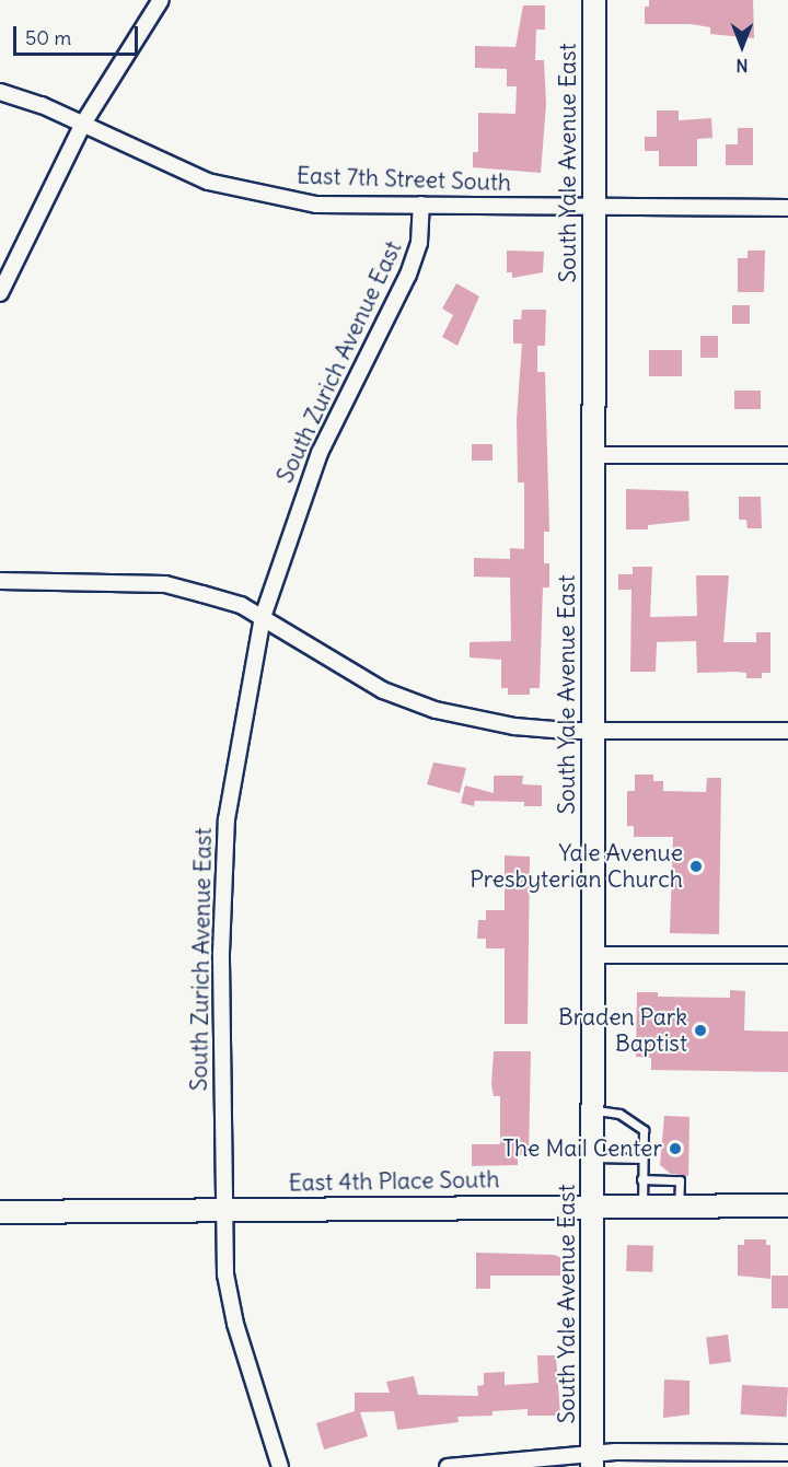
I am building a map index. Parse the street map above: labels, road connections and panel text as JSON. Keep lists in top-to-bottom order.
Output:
{
  "streets": {
    "main road": ["South Yale Avenue East", "East 4th Place South"],
    "street": ["East 7th Street South", "South Zurich Avenue East"]
  },
  "crossings": [
    ["South Yale Avenue East", "East 7th Street South"],
    ["South Yale Avenue East", "East 4th Place South"],
    ["East 7th Street South", "South Zurich Avenue East"],
    ["South Zurich Avenue East", "East 4th Place South"]
  ],
  "places": ["Yale Avenue Presbyterian Church", "Braden Park Baptist", "The Mail Center"],
  "scale_bar": "50 m",
  "north": "bottom"
}
